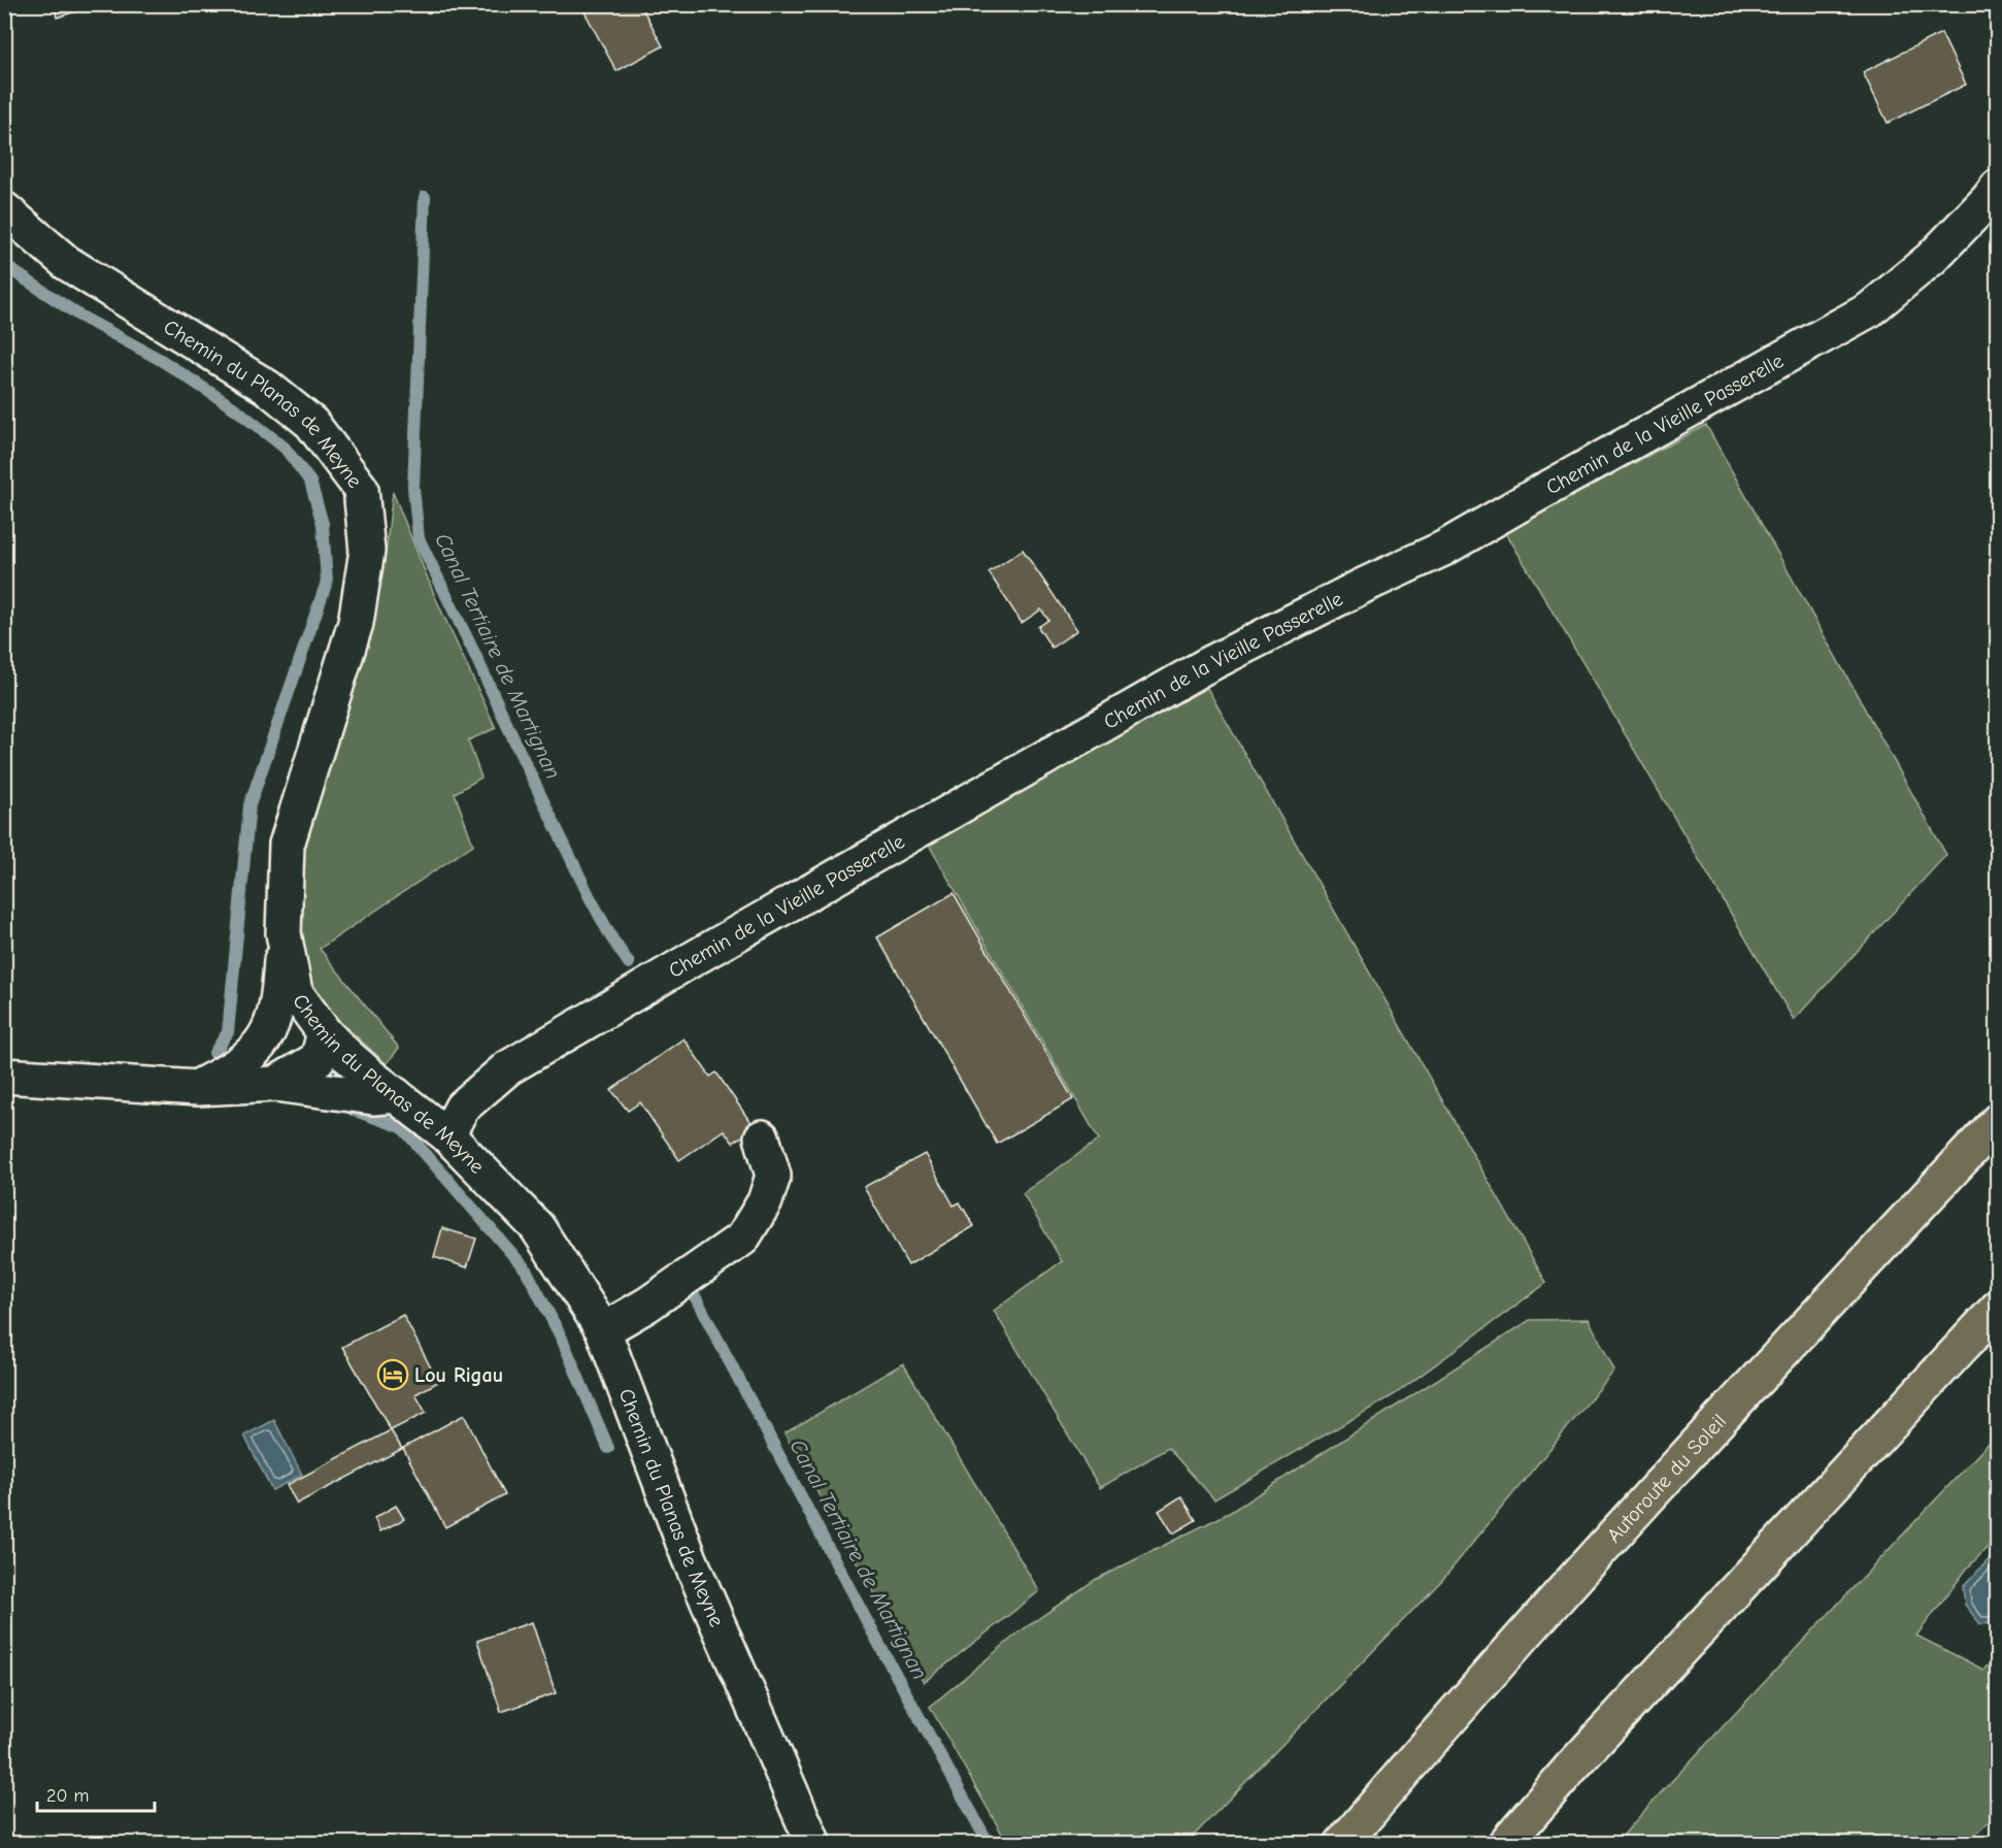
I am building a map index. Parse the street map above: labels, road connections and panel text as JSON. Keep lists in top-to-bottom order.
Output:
{
  "streets": {
    "highway": ["Autoroute du Soleil"],
    "street": ["Chemin du Planas de Meyne", "Chemin de la Vieille Passerelle"]
  },
  "crossings": [
    ["Chemin du Planas de Meyne", "Chemin de la Vieille Passerelle"]
  ],
  "water": ["Canal Tertiaire de Martignan"],
  "places": {
    "hotel": ["Lou Rigau"]
  },
  "scale_bar": "20 m"
}
